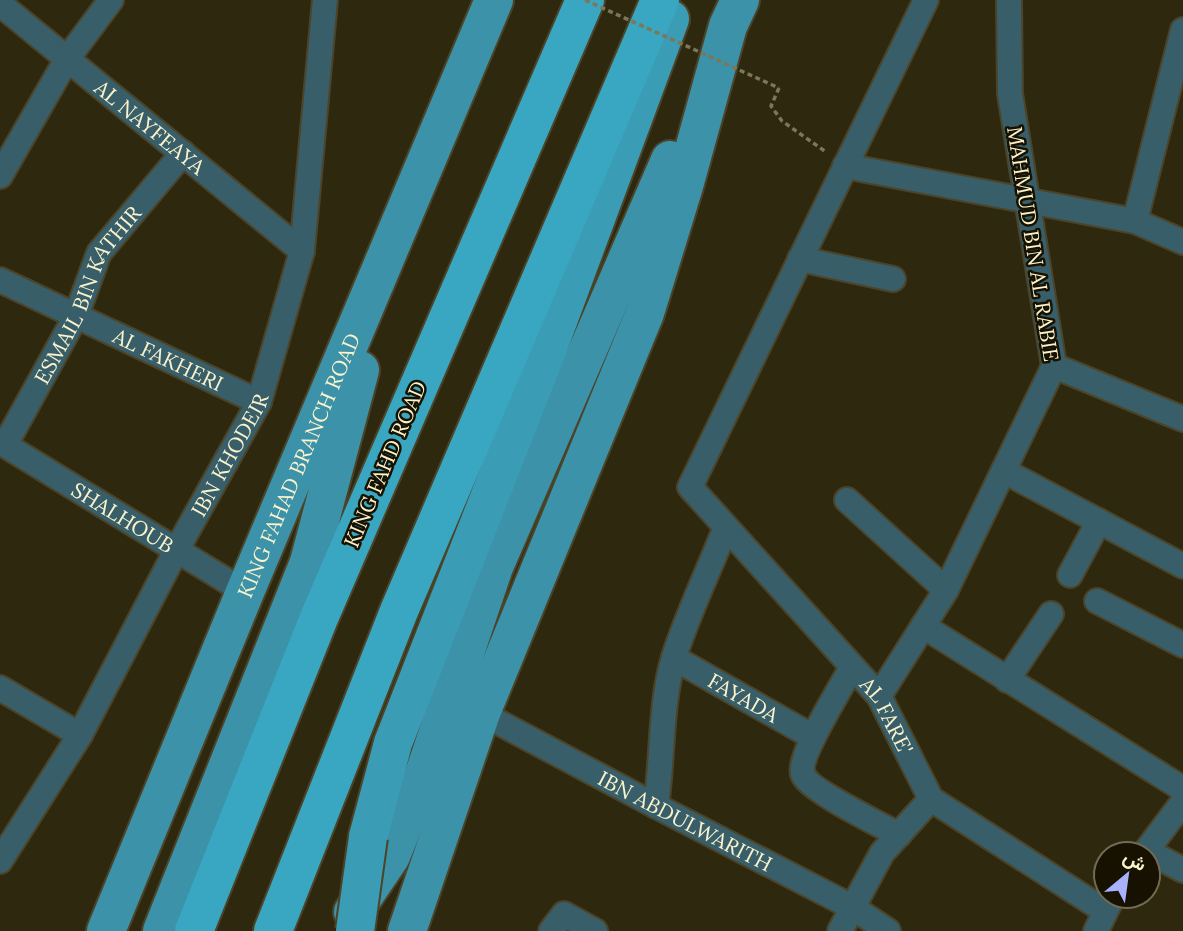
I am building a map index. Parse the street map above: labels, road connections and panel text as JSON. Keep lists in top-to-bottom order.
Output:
{
  "streets": {
    "highway": ["KING FAHD ROAD"],
    "main road": ["KING FAHAD BRANCH ROAD"],
    "street": [
      "AL NAYFEAYA",
      "MAHMUD BIN AL RABIE",
      "ESMAIL BIN KATHIR",
      "AL FAKHERI",
      "IBN KHODEIR",
      "SHALHOUB",
      "FAYADA",
      "AL FARE'",
      "IBN ABDULWARITH"
    ]
  },
  "crossings": [
    ["AL NAYFEAYA", "ESMAIL BIN KATHIR"],
    ["AL NAYFEAYA", "IBN KHODEIR"],
    ["MAHMUD BIN AL RABIE", "AL FARE'"],
    ["ESMAIL BIN KATHIR", "AL FAKHERI"],
    ["ESMAIL BIN KATHIR", "SHALHOUB"],
    ["AL FAKHERI", "IBN KHODEIR"],
    ["IBN KHODEIR", "SHALHOUB"],
    ["KING FAHAD BRANCH ROAD", "SHALHOUB"]
  ],
  "north": "top right"
}
